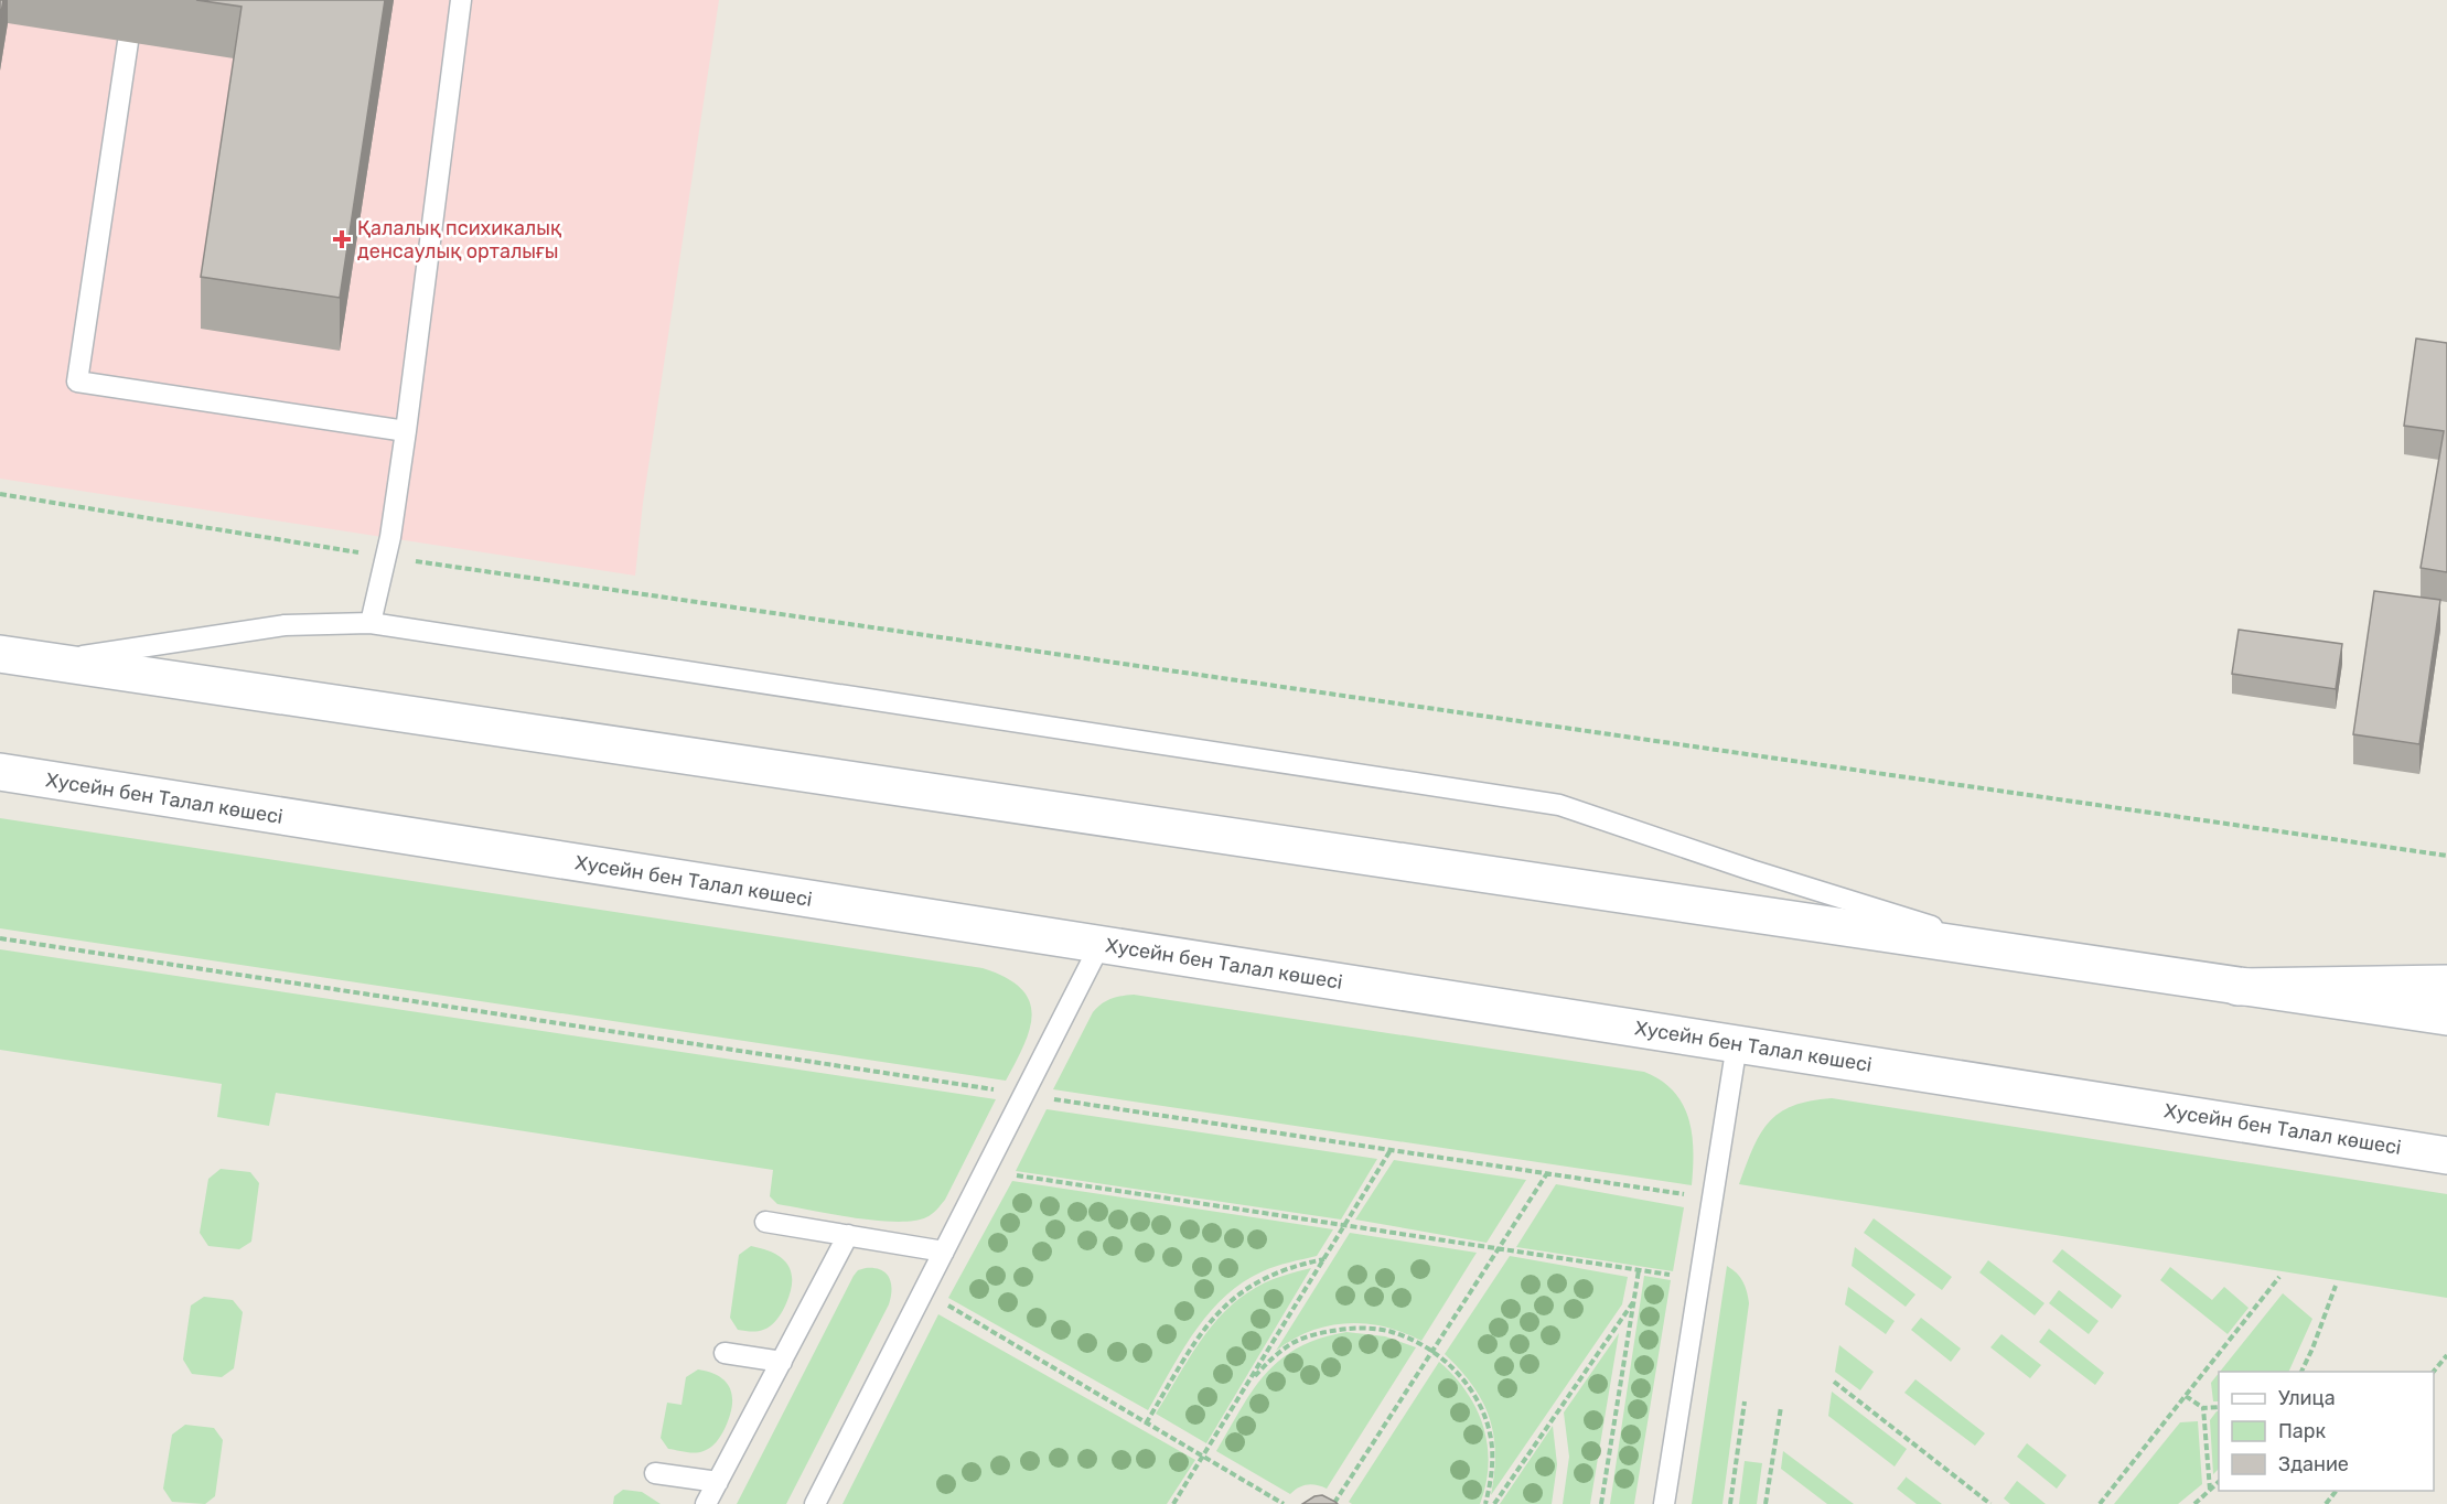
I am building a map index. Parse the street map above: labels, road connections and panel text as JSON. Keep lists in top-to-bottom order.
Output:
{
  "streets": {
    "street": ["Хусейн бен Талал көшесі"]
  },
  "places": {
    "health": ["Қалалық психикалық денсаулық орталығы"]
  },
  "legend": ["Улица", "Парк", "Здание"]
}
